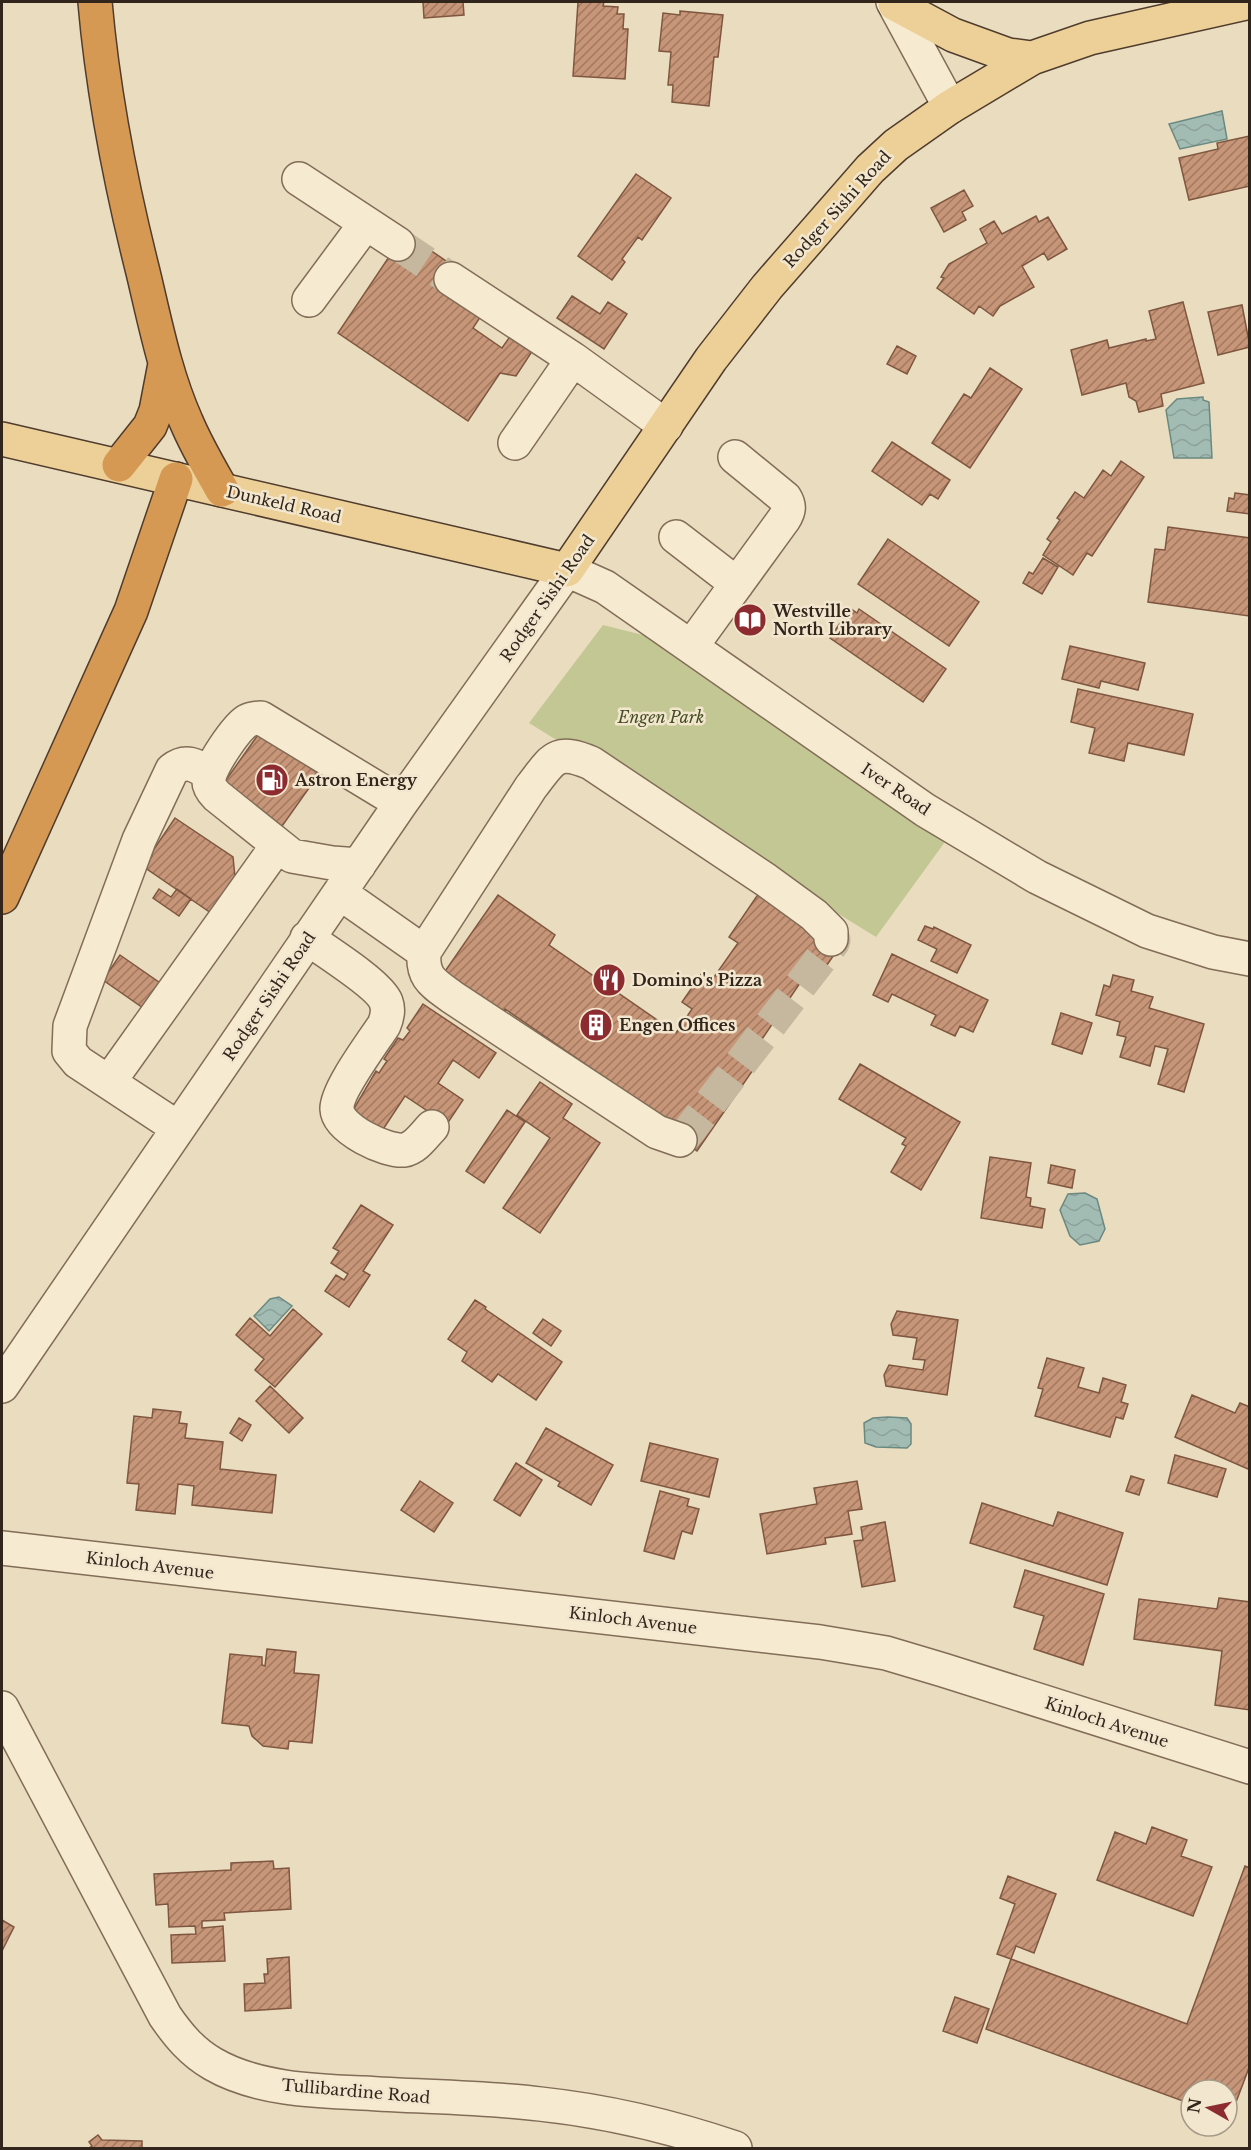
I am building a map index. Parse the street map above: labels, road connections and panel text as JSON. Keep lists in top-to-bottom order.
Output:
{
  "streets": {
    "main road": ["Rodger Sishi Road", "Dunkeld Road"],
    "street": ["Iver Road", "Kinloch Avenue", "Tullibardine Road"]
  },
  "crossings": [
    ["Rodger Sishi Road", "Dunkeld Road"],
    ["Rodger Sishi Road", "Iver Road"],
    ["Dunkeld Road", "Iver Road"]
  ],
  "parks": ["Engen Park"],
  "places": {
    "library": ["Westville North Library"],
    "fuel station": ["Astron Energy"],
    "restaurant": ["Domino's Pizza"],
    "building": ["Engen Offices"]
  },
  "north": "left"
}
